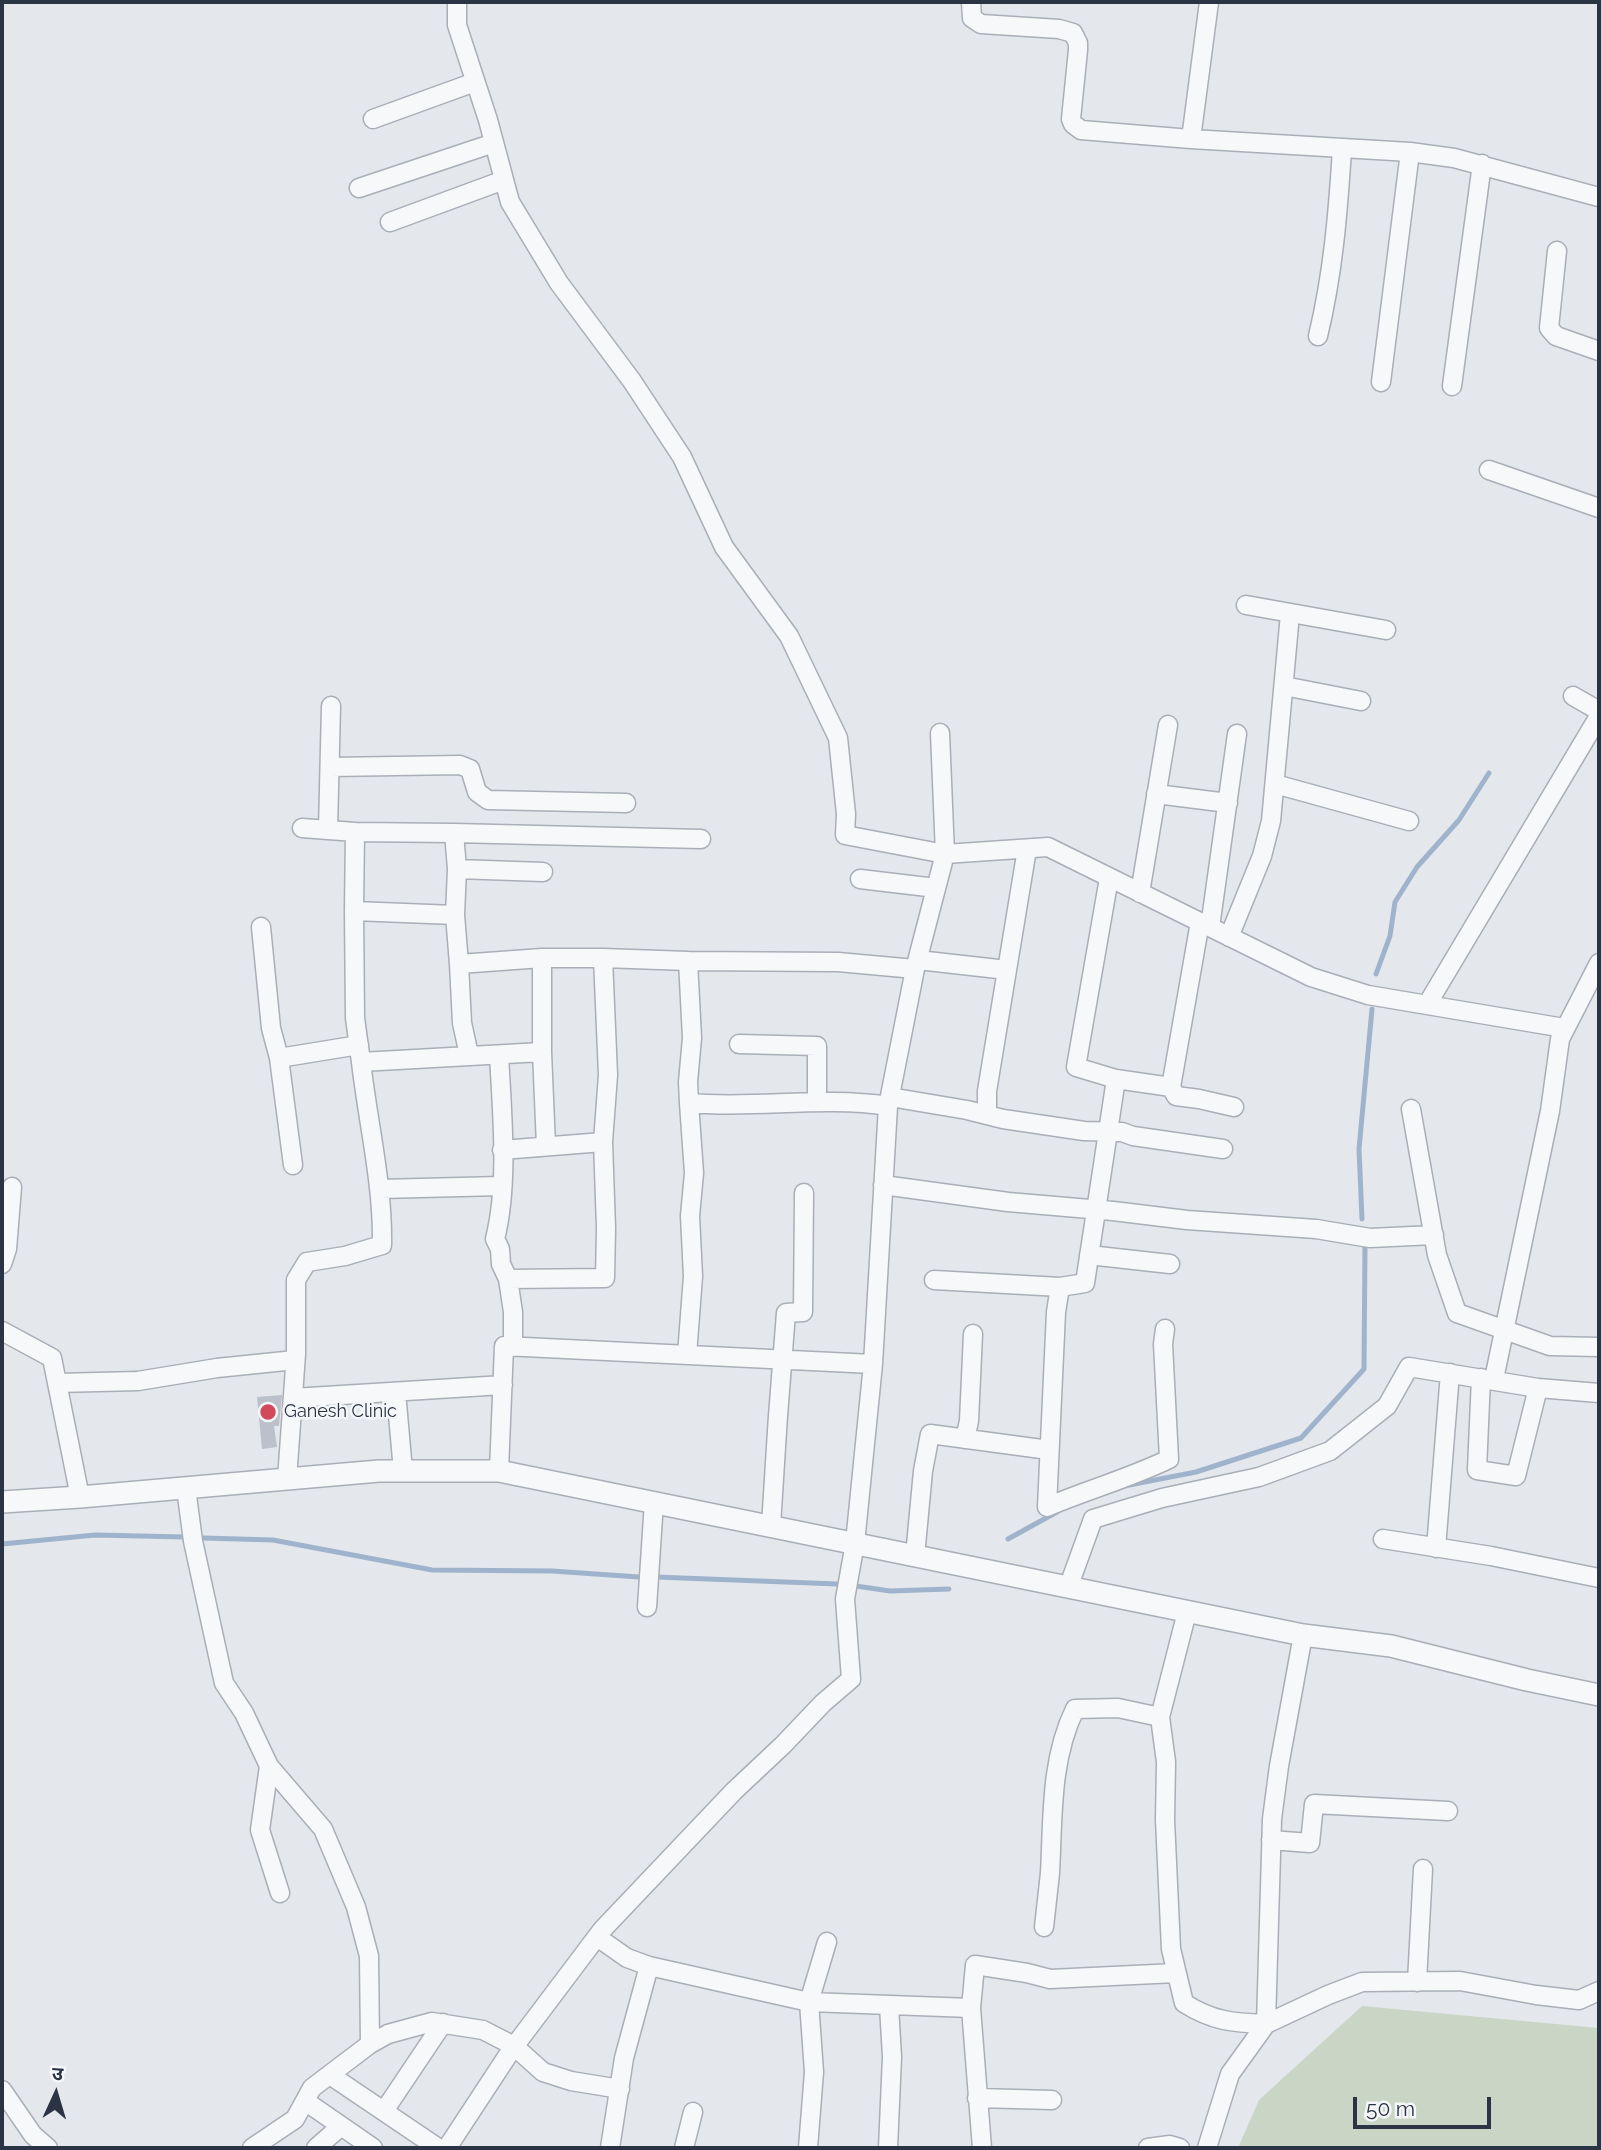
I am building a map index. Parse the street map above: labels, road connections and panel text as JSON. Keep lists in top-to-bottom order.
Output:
{
  "places": ["Ganesh Clinic"],
  "scale_bar": "50 m",
  "north": "top"
}
